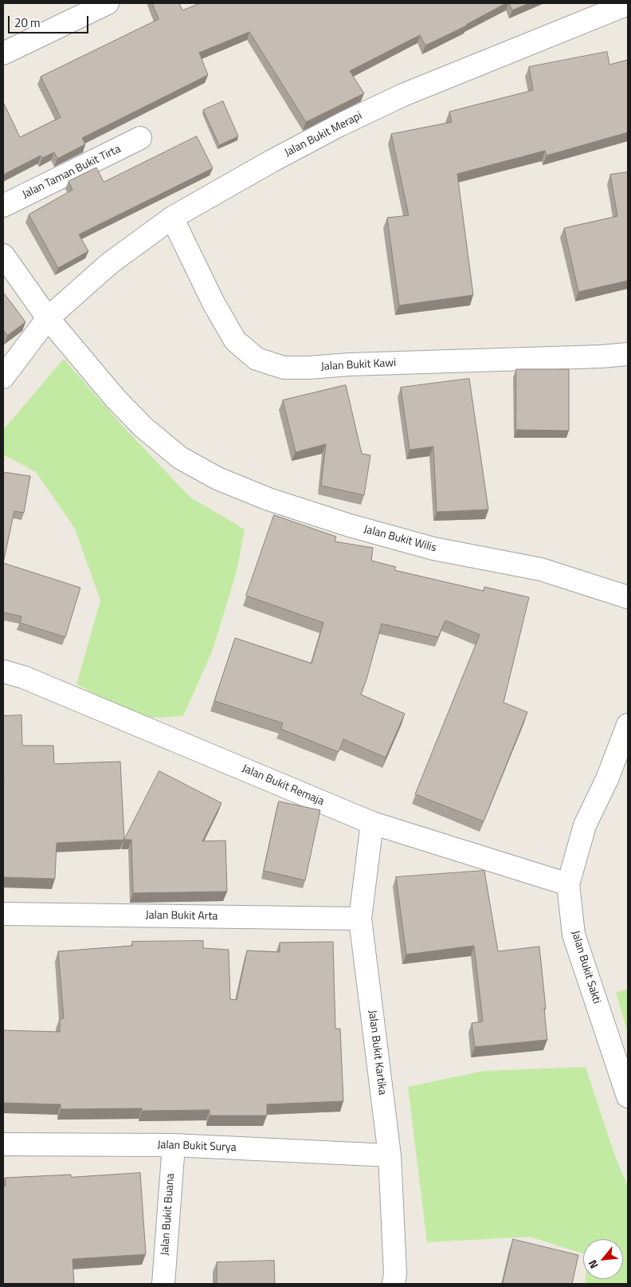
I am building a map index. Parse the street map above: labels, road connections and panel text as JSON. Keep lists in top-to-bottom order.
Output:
{
  "streets": {
    "street": [
      "Jalan Bukit Merapi",
      "Jalan Taman Bukit Tirta",
      "Jalan Bukit Kawi",
      "Jalan Bukit Wilis",
      "Jalan Bukit Remaja",
      "Jalan Bukit Arta",
      "Jalan Bukit Sakti",
      "Jalan Bukit Kartika",
      "Jalan Bukit Surya",
      "Jalan Bukit Buana"
    ]
  },
  "crossings": [
    ["Jalan Bukit Merapi", "Jalan Bukit Kawi"],
    ["Jalan Bukit Merapi", "Jalan Bukit Wilis"],
    ["Jalan Bukit Remaja", "Jalan Bukit Sakti"],
    ["Jalan Bukit Remaja", "Jalan Bukit Kartika"],
    ["Jalan Bukit Arta", "Jalan Bukit Kartika"],
    ["Jalan Bukit Kartika", "Jalan Bukit Surya"],
    ["Jalan Bukit Surya", "Jalan Bukit Buana"]
  ],
  "scale_bar": "20 m",
  "north": "bottom left"
}
